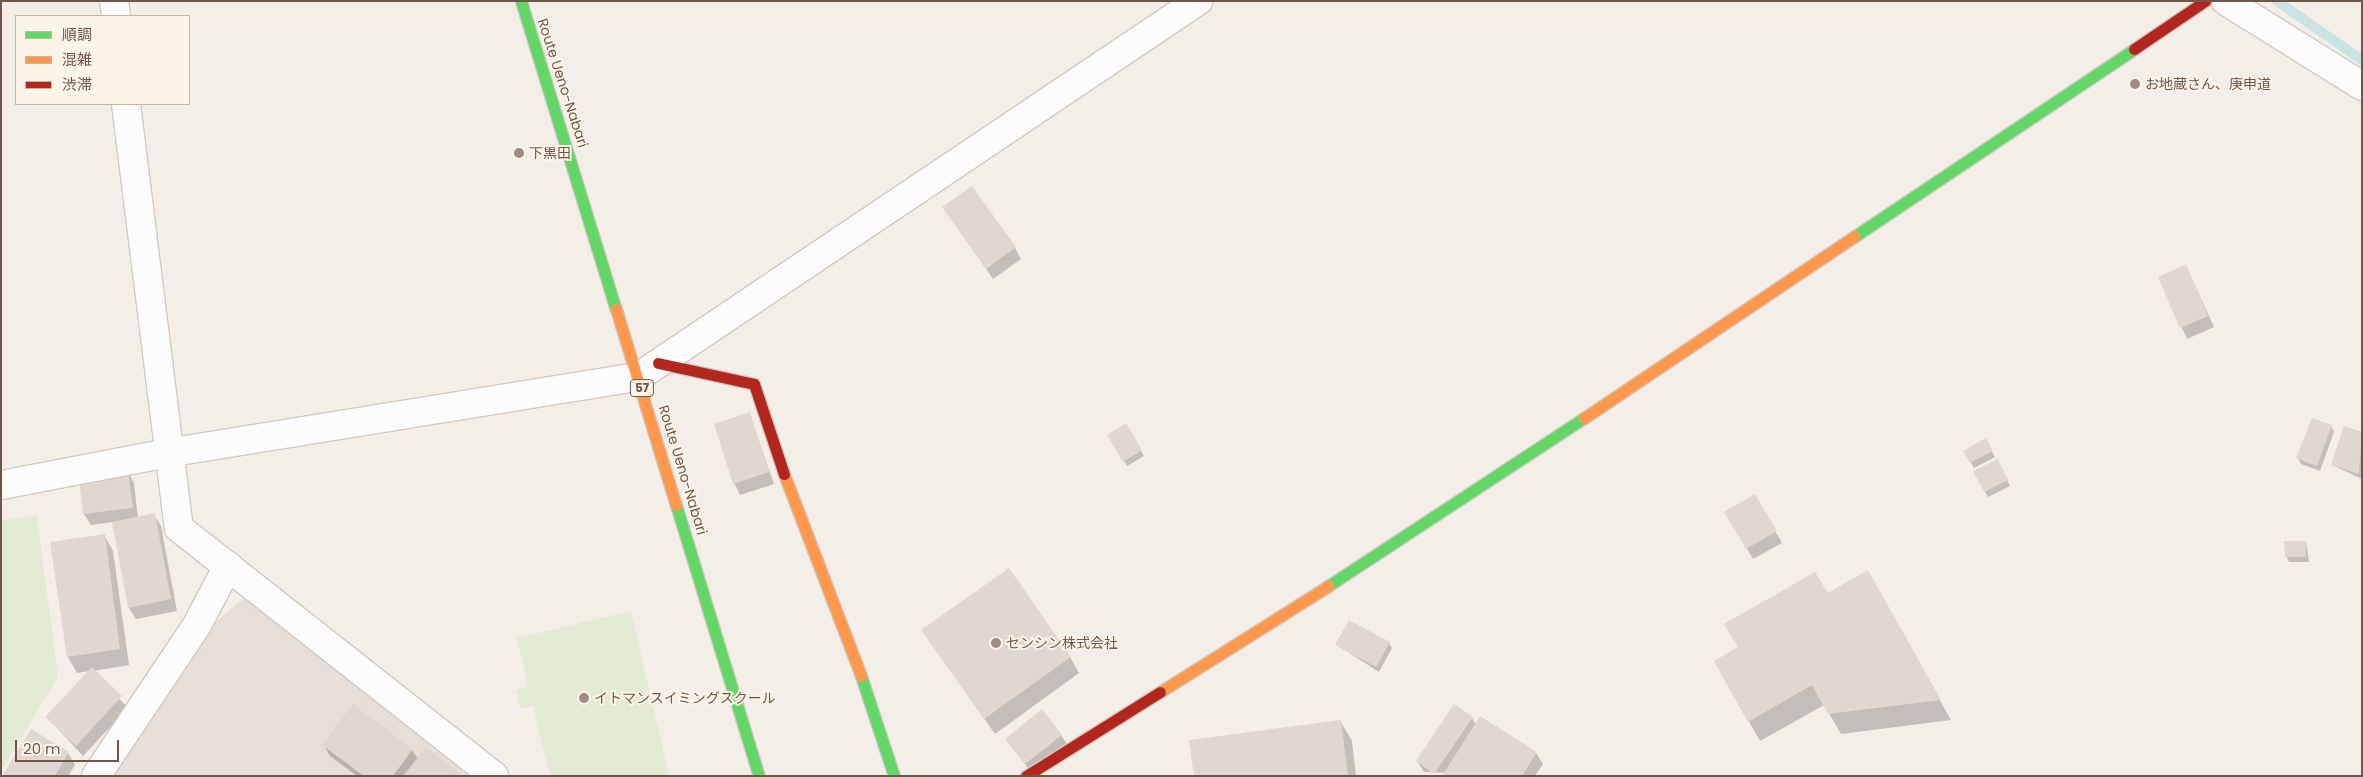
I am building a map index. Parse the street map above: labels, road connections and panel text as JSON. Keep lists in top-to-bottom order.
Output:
{
  "streets": {
    "street": ["Route Ueno-Nabari", "57"]
  },
  "crossings": [
    ["Route Ueno-Nabari", "57"]
  ],
  "places": [
    "お地蔵さん、庚申道",
    "下黒田",
    "センシン株式会社",
    "イトマンスイミングスクール"
  ],
  "legend": ["順調", "混雑", "渋滞"],
  "scale_bar": "20 m"
}
